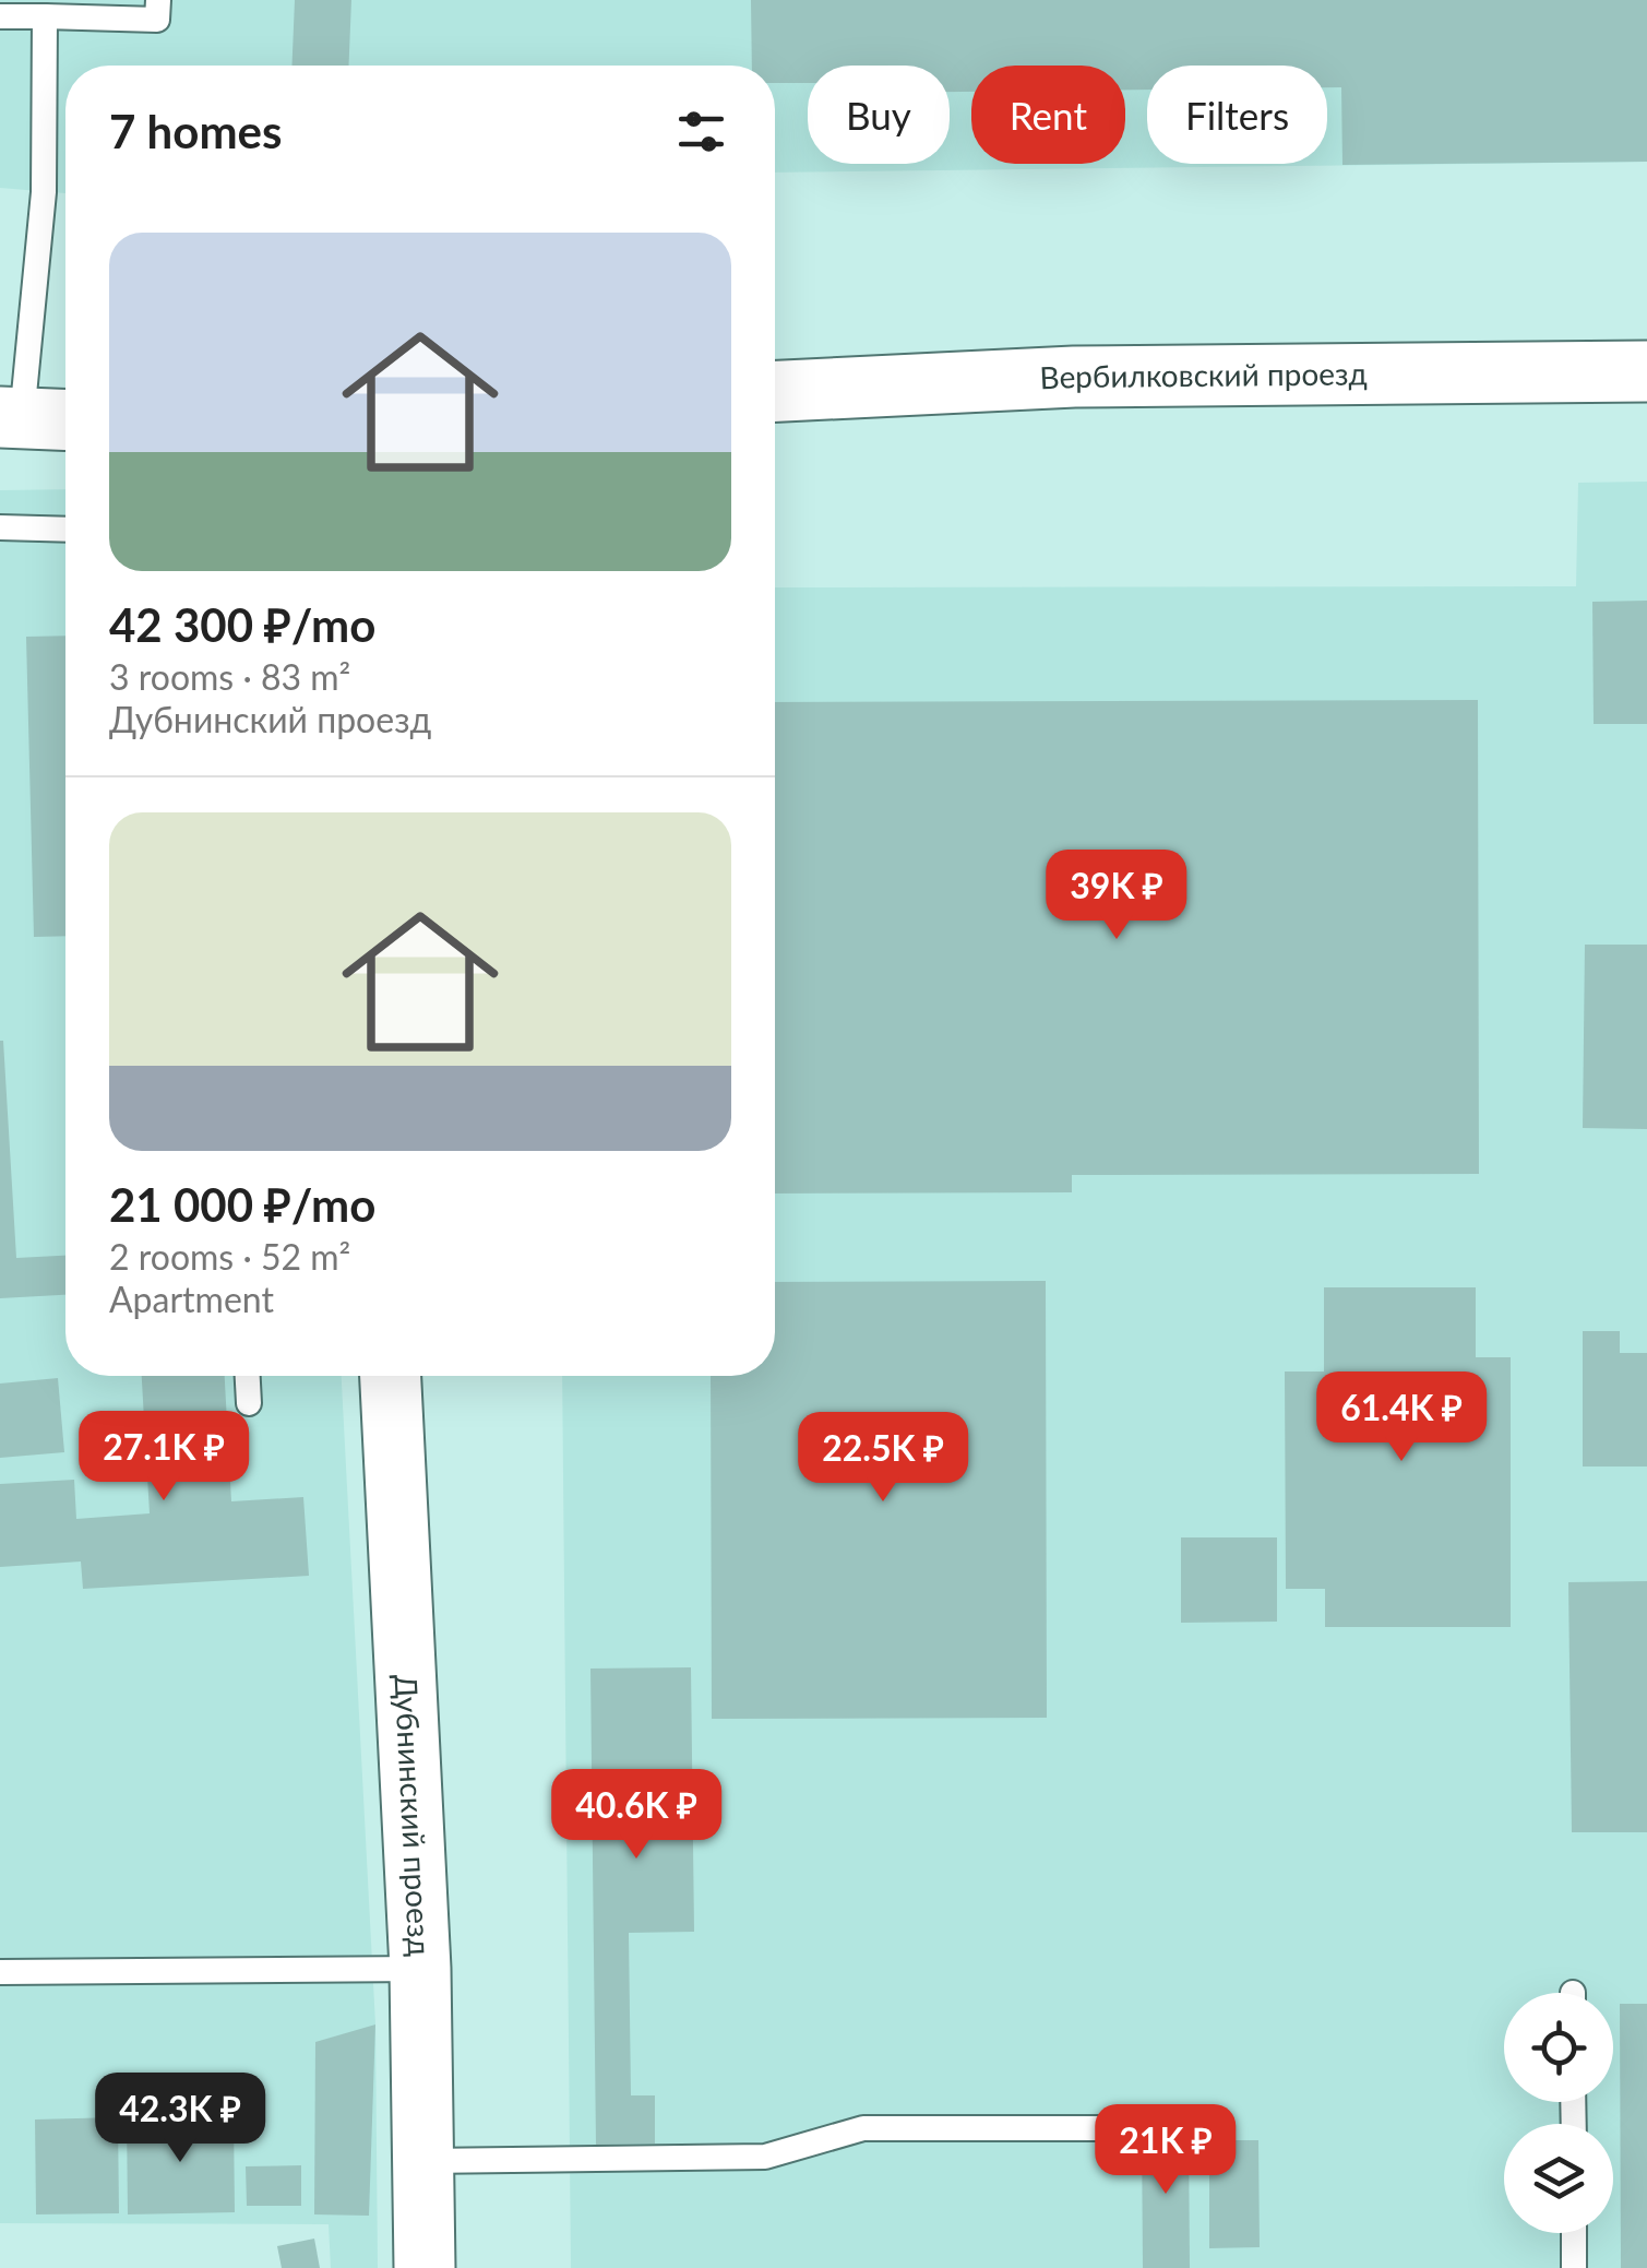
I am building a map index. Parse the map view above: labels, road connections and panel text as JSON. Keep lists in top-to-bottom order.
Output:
{
  "streets": {
    "street": ["Вербилковский проезд", "Дубнинский проезд"]
  },
  "page": {
    "chip": ["Buy", "Rent", "Filters"],
    "heading": "7 homes",
    "list": [
      {
        "name": "42 300 ₽/mo",
        "note": "3 rooms · 83 m² · Дубнинский проезд"
      },
      {
        "name": "21 000 ₽/mo",
        "note": "2 rooms · 52 m² · Apartment"
      }
    ],
    "price": [
      "39K ₽",
      "61.4K ₽",
      "27.1K ₽",
      "22.5K ₽",
      "40.6K ₽",
      "42.3K ₽",
      "21K ₽"
    ]
  }
}
